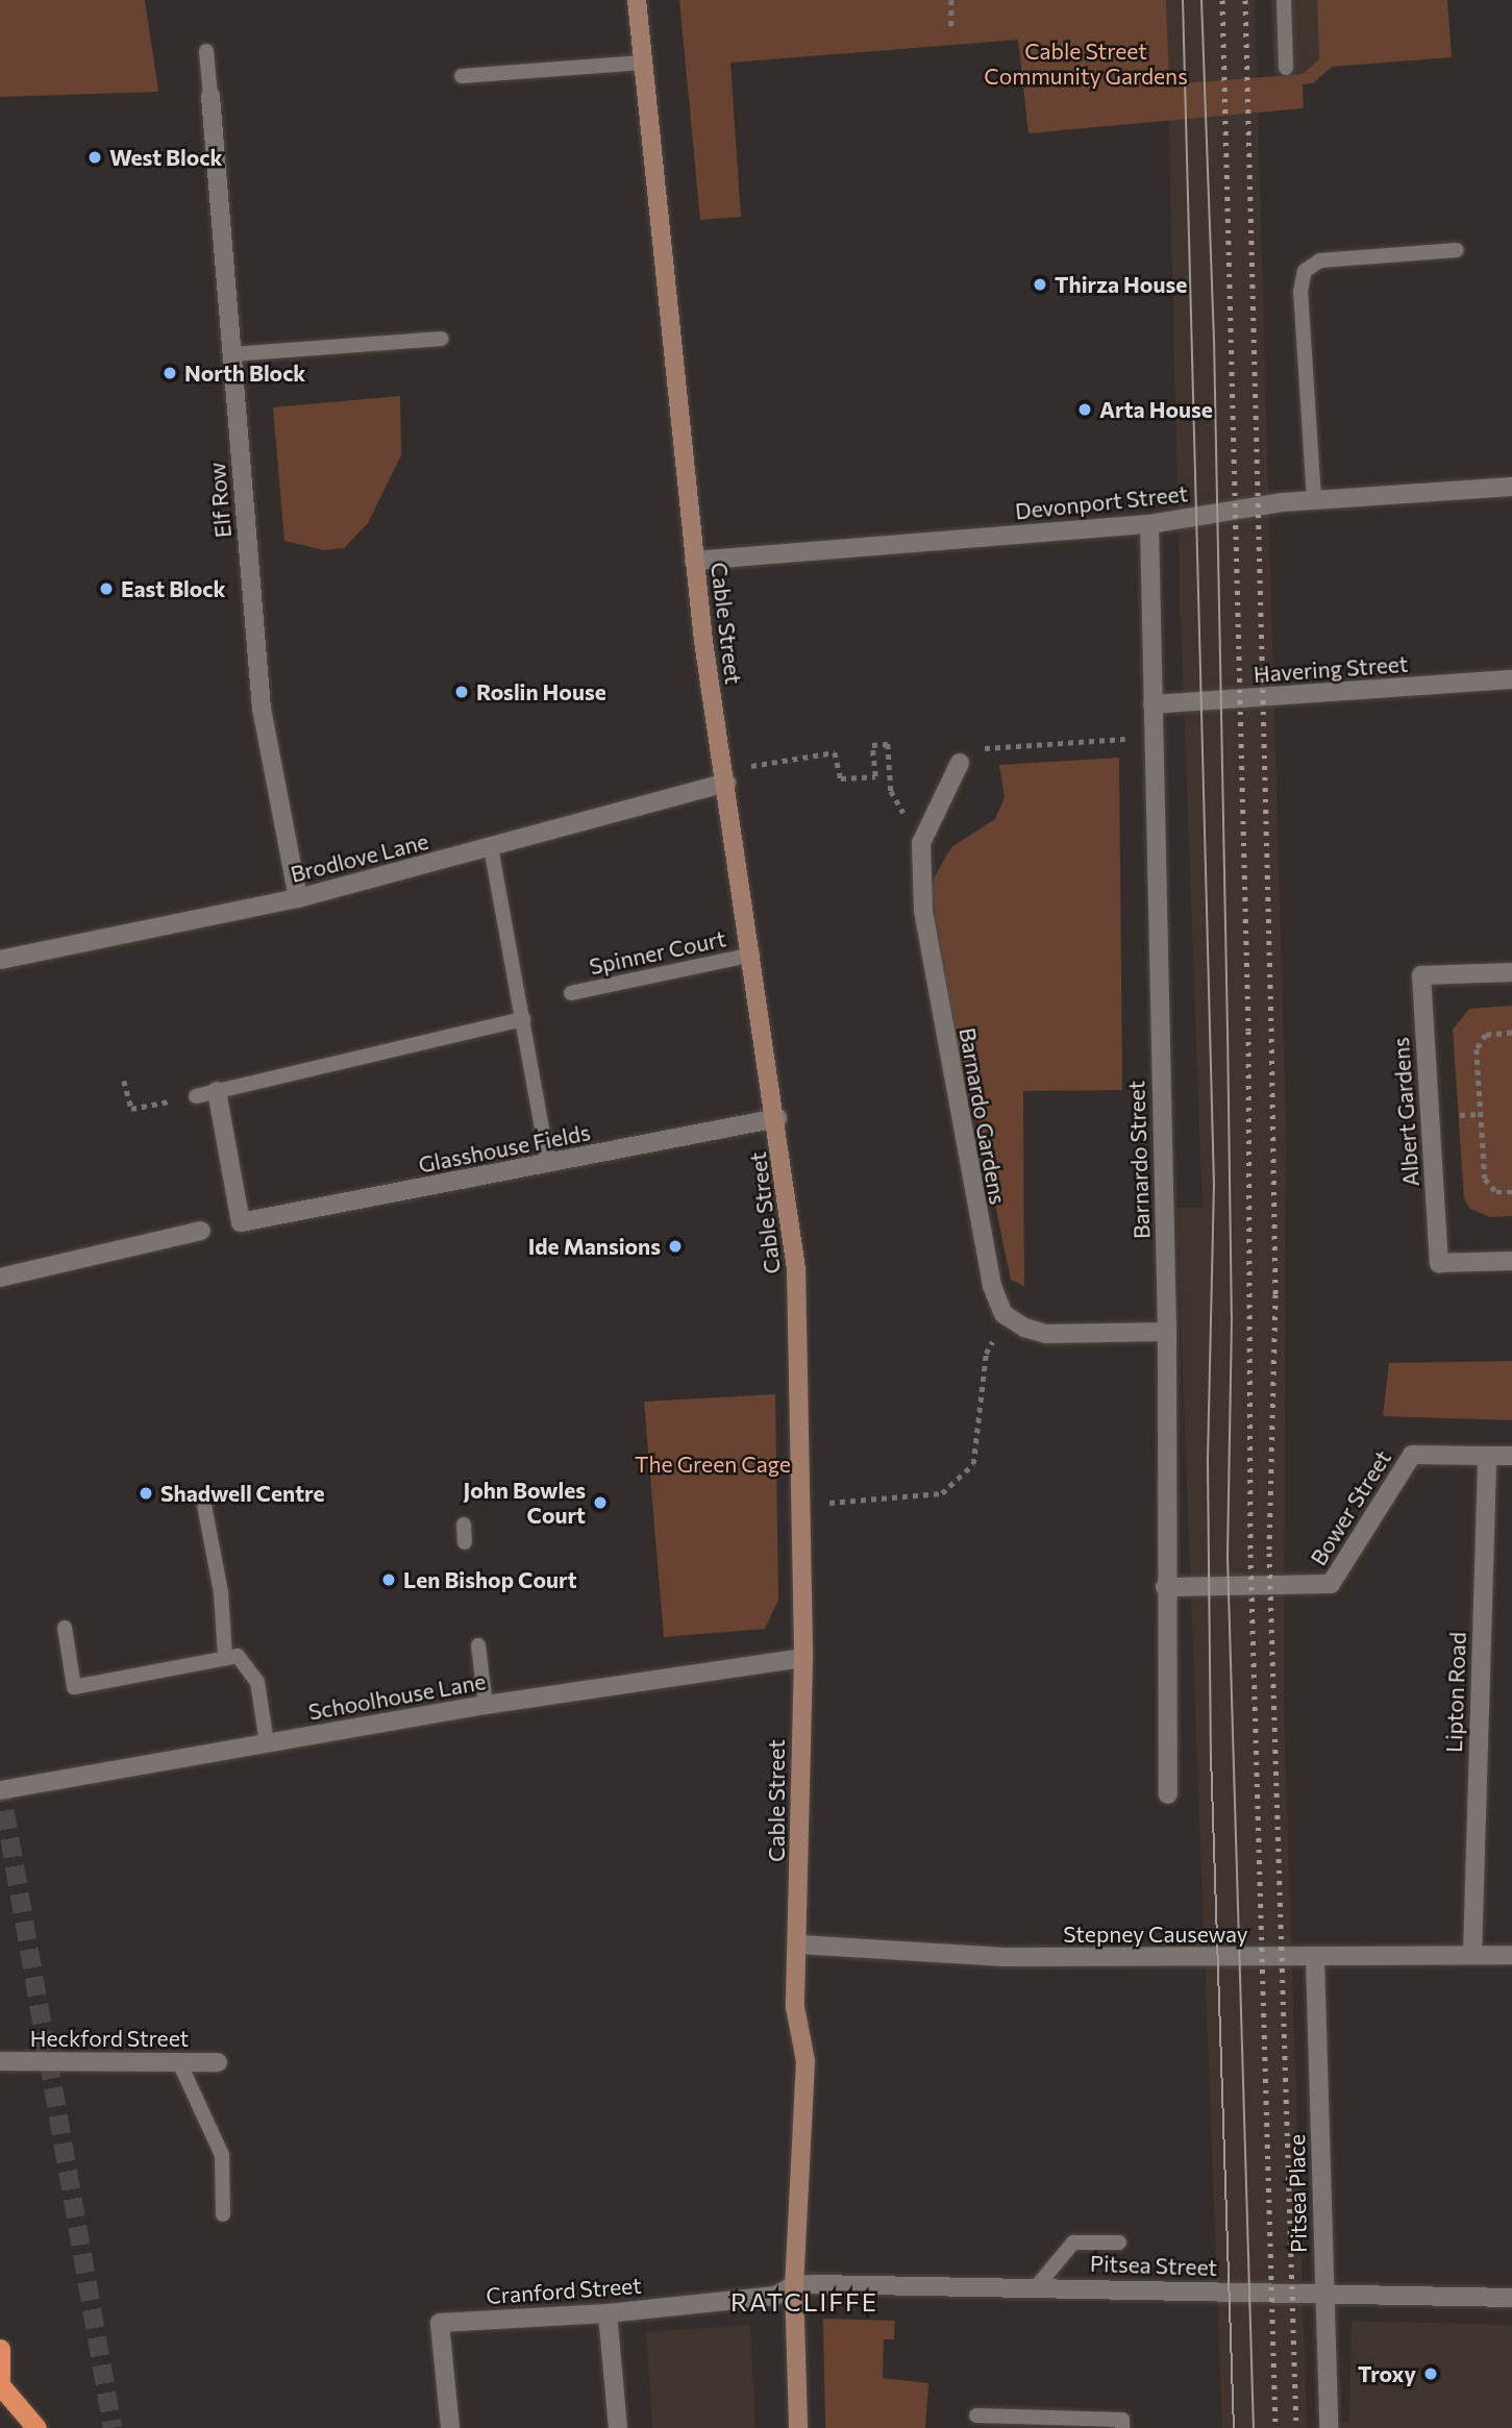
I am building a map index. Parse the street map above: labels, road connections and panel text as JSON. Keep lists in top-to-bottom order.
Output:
{
  "streets": {
    "main road": ["Cable Street"],
    "street": [
      "Elf Row",
      "Devonport Street",
      "Havering Street",
      "Brodlove Lane",
      "Albert Gardens",
      "Barnardo Gardens",
      "Glasshouse Fields",
      "Barnardo Street",
      "Bower Street",
      "Lipton Road",
      "Schoolhouse Lane",
      "Stepney Causeway",
      "Heckford Street",
      "Pitsea Place",
      "Pitsea Street",
      "Cranford Street"
    ],
    "lane": ["Spinner Court"]
  },
  "crossings": [
    ["Elf Row", "Brodlove Lane"],
    ["Devonport Street", "Cable Street"],
    ["Devonport Street", "Barnardo Street"],
    ["Cable Street", "Brodlove Lane"],
    ["Cable Street", "Spinner Court"],
    ["Cable Street", "Glasshouse Fields"],
    ["Cable Street", "Schoolhouse Lane"],
    ["Cable Street", "Stepney Causeway"],
    ["Cable Street", "Pitsea Street"],
    ["Cable Street", "Cranford Street"],
    ["Havering Street", "Barnardo Street"],
    ["Barnardo Street", "Bower Street"],
    ["Bower Street", "Lipton Road"],
    ["Lipton Road", "Stepney Causeway"],
    ["Stepney Causeway", "Pitsea Place"],
    ["Pitsea Place", "Pitsea Street"],
    ["Pitsea Street", "Cranford Street"]
  ],
  "districts": ["RATCLIFFE"],
  "parks": ["Cable Street Community Gardens", "The Green Cage"],
  "places": [
    "West Block",
    "Thirza House",
    "North Block",
    "Arta House",
    "East Block",
    "Roslin House",
    "Ide Mansions",
    "Shadwell Centre",
    "John Bowles Court",
    "Len Bishop Court",
    "Troxy"
  ]
}
